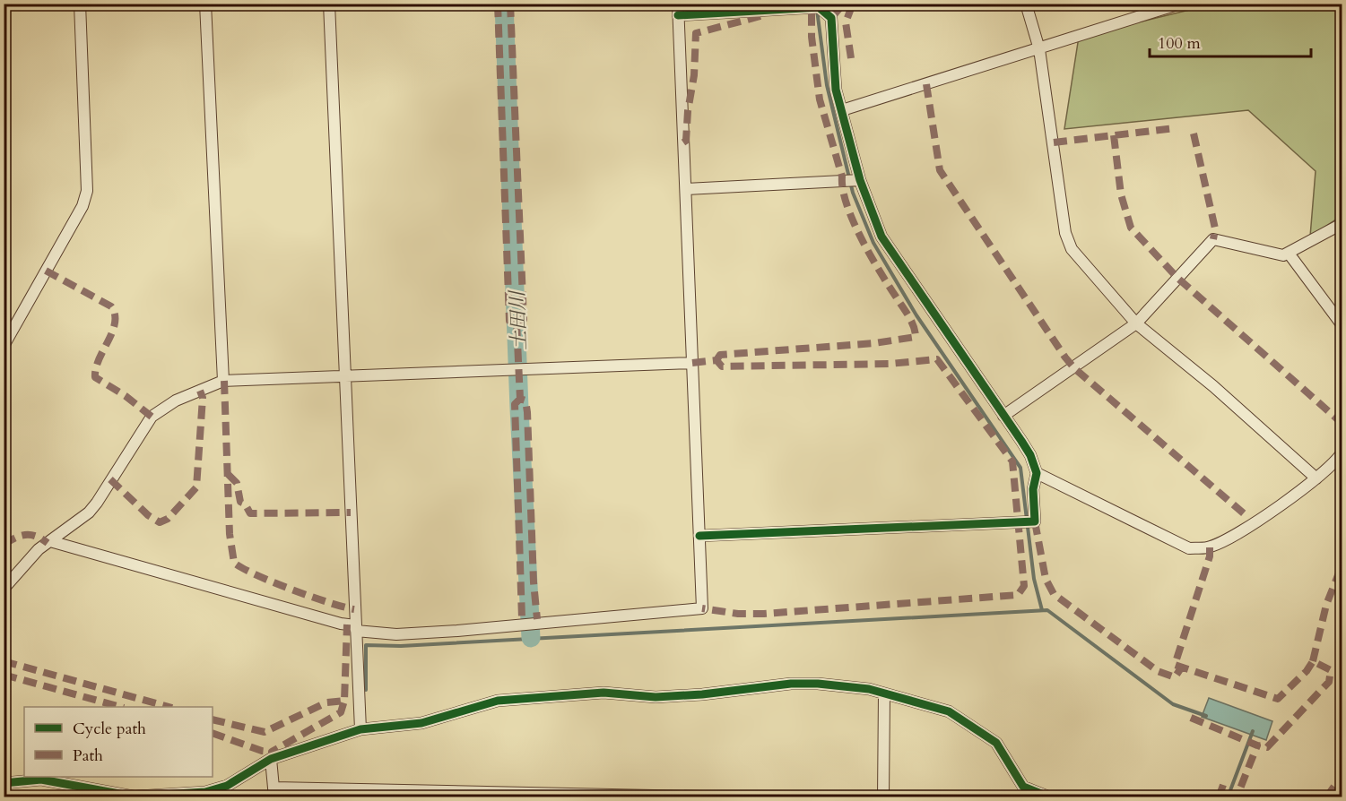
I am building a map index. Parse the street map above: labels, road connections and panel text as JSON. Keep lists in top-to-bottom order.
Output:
{
  "water": ["土田川"],
  "legend": ["Cycle path", "Path"],
  "scale_bar": "100 m"
}
